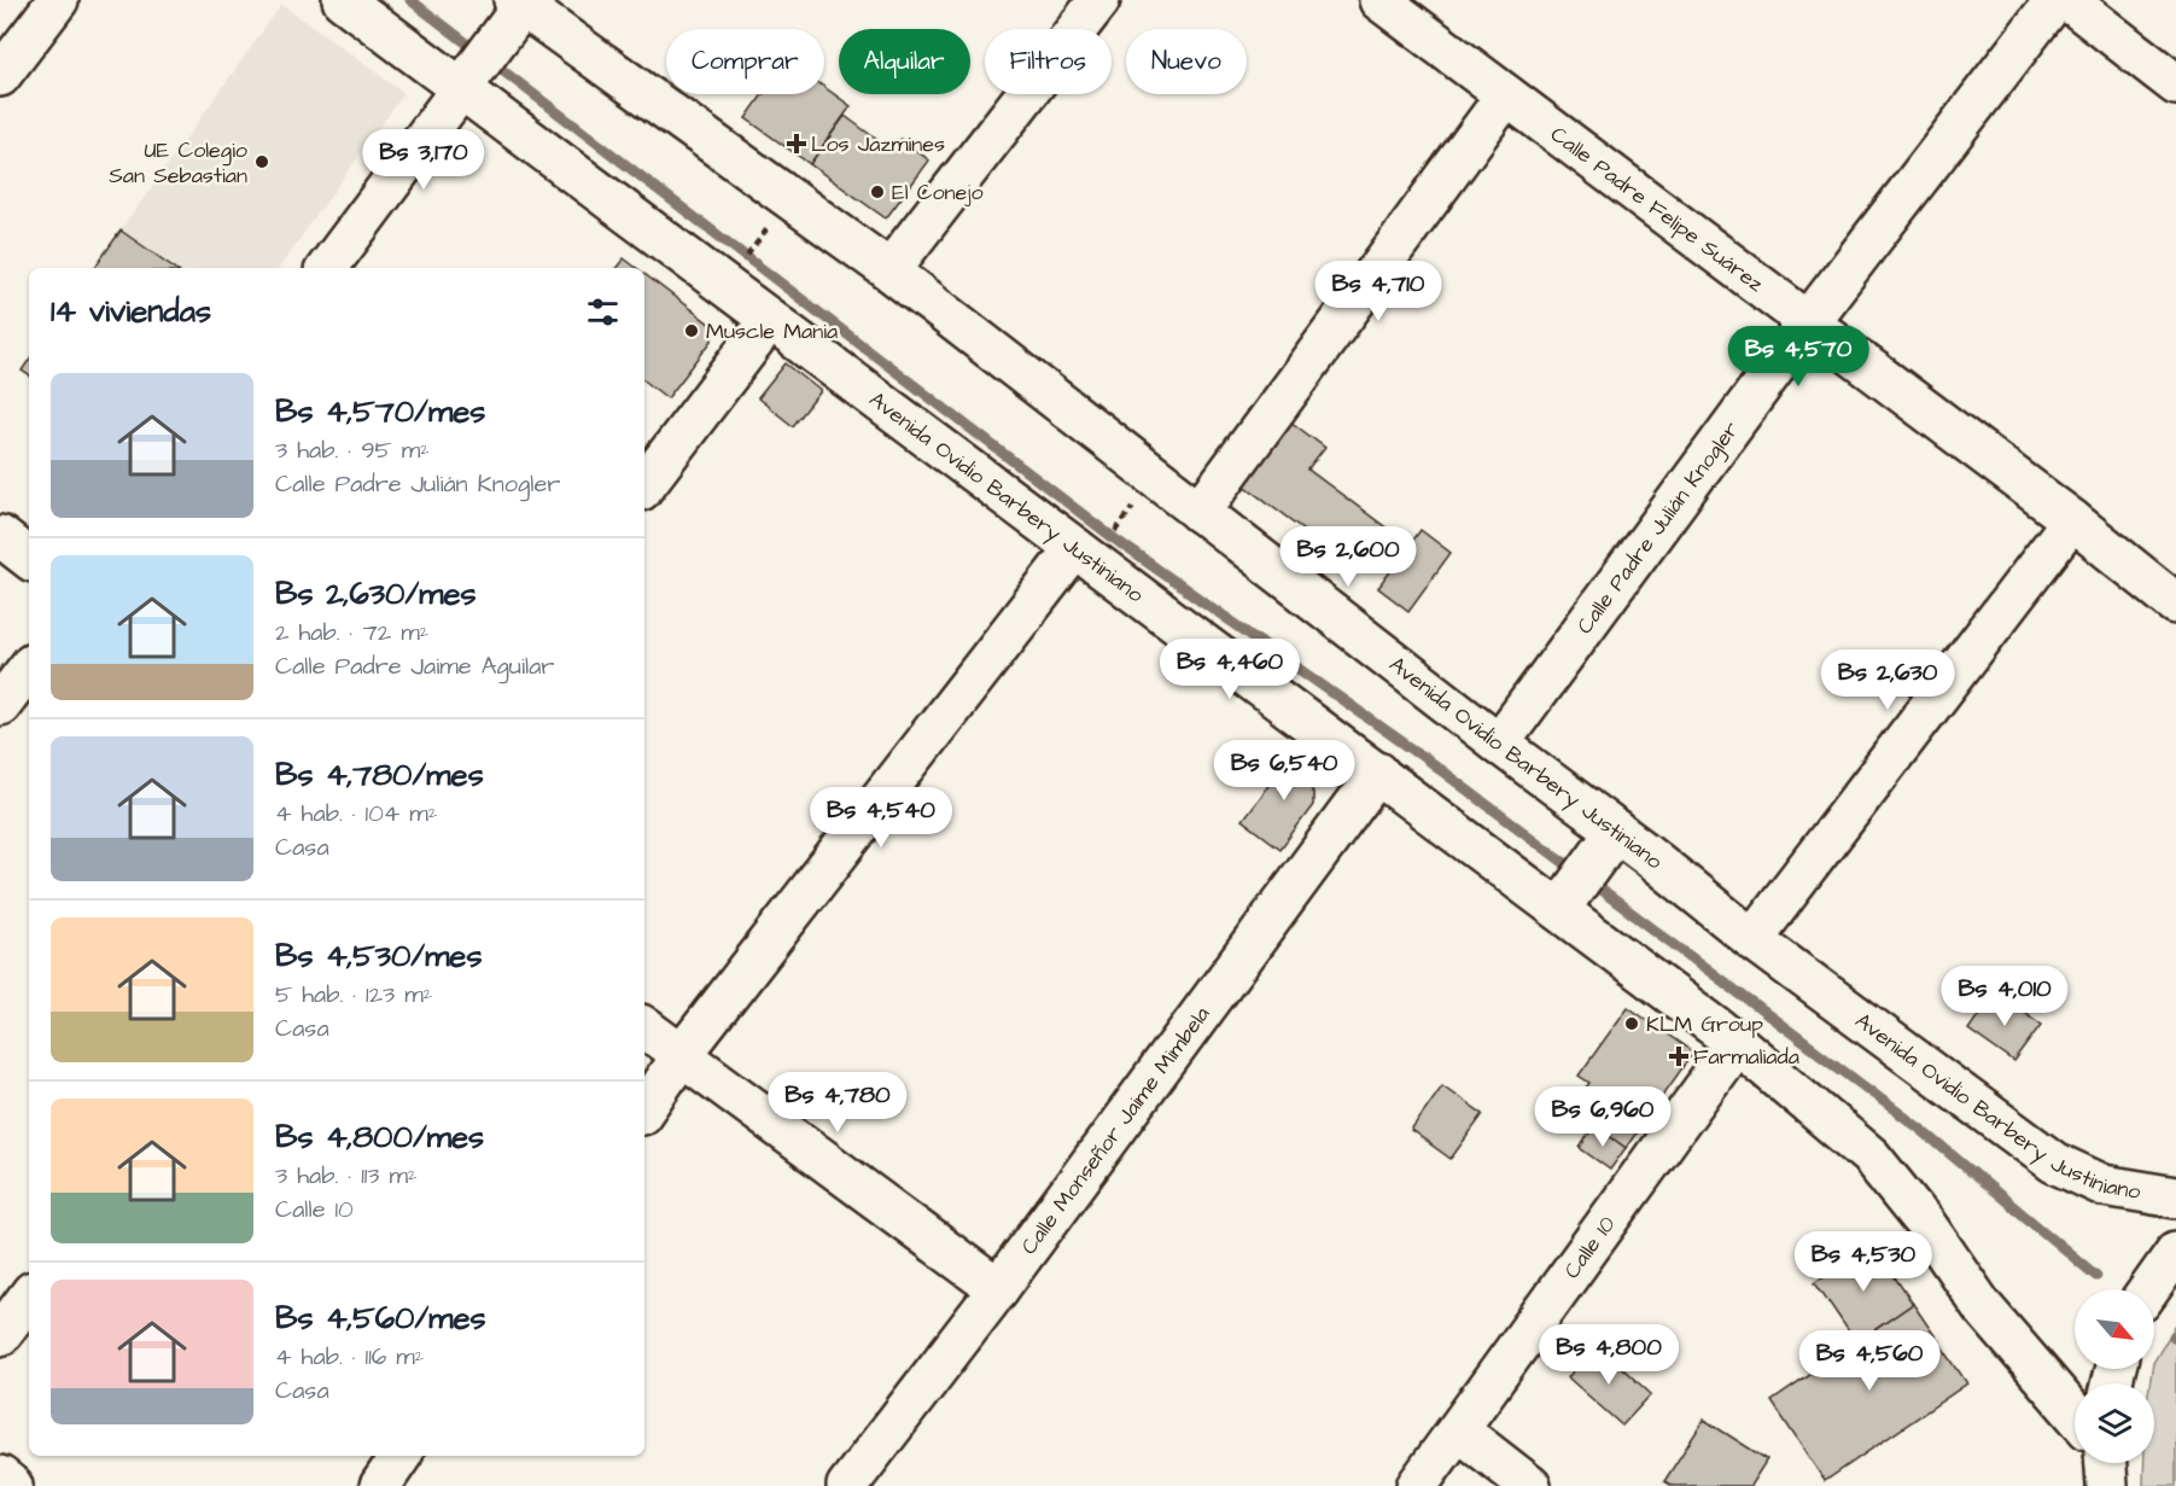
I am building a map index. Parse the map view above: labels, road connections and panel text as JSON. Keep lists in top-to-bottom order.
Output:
{
  "streets": {
    "main road": [
      "Calle Padre Felipe Suárez",
      "Avenida Ovidio Barbery Justiniano",
      "Calle Padre Julián Knogler",
      "Calle Monseñor Jaime Mimbela",
      "Calle 10"
    ]
  },
  "crossings": [
    ["Calle Padre Felipe Suárez", "Calle Padre Julián Knogler"],
    ["Avenida Ovidio Barbery Justiniano", "Calle Padre Julián Knogler"],
    ["Avenida Ovidio Barbery Justiniano", "Calle Monseñor Jaime Mimbela"],
    ["Avenida Ovidio Barbery Justiniano", "Calle 10"]
  ],
  "places": {
    "health": ["Los Jazmines", "Farmaliada"],
    "other": [
      "UE Colegio San Sebastian",
      "El Conejo",
      "Muscle Mania",
      "KLM Group"
    ]
  },
  "north": "bottom right",
  "page": {
    "chip": [
      "Comprar",
      "Alquilar",
      "Filtros",
      "Nuevo"
    ],
    "price": [
      "Bs 3,170",
      "Bs 4,710",
      "Bs 4,570",
      "Bs 2,600",
      "Bs 4,460",
      "Bs 2,630",
      "Bs 6,540",
      "Bs 4,540",
      "Bs 4,010",
      "Bs 4,780",
      "Bs 6,960",
      "Bs 4,530",
      "Bs 4,800",
      "Bs 4,560"
    ],
    "heading": "14 viviendas",
    "list": [
      {
        "name": "Bs 4,570/mes",
        "note": "3 hab. · 95 m² · Calle Padre Julián Knogler"
      },
      {
        "name": "Bs 2,630/mes",
        "note": "2 hab. · 72 m² · Calle Padre Jaime Aguilar"
      },
      {
        "name": "Bs 4,780/mes",
        "note": "4 hab. · 104 m² · Casa"
      },
      {
        "name": "Bs 4,530/mes",
        "note": "5 hab. · 123 m² · Casa"
      },
      {
        "name": "Bs 4,800/mes",
        "note": "3 hab. · 113 m² · Calle 10"
      },
      {
        "name": "Bs 4,560/mes",
        "note": "4 hab. · 116 m² · Casa"
      }
    ]
  }
}
